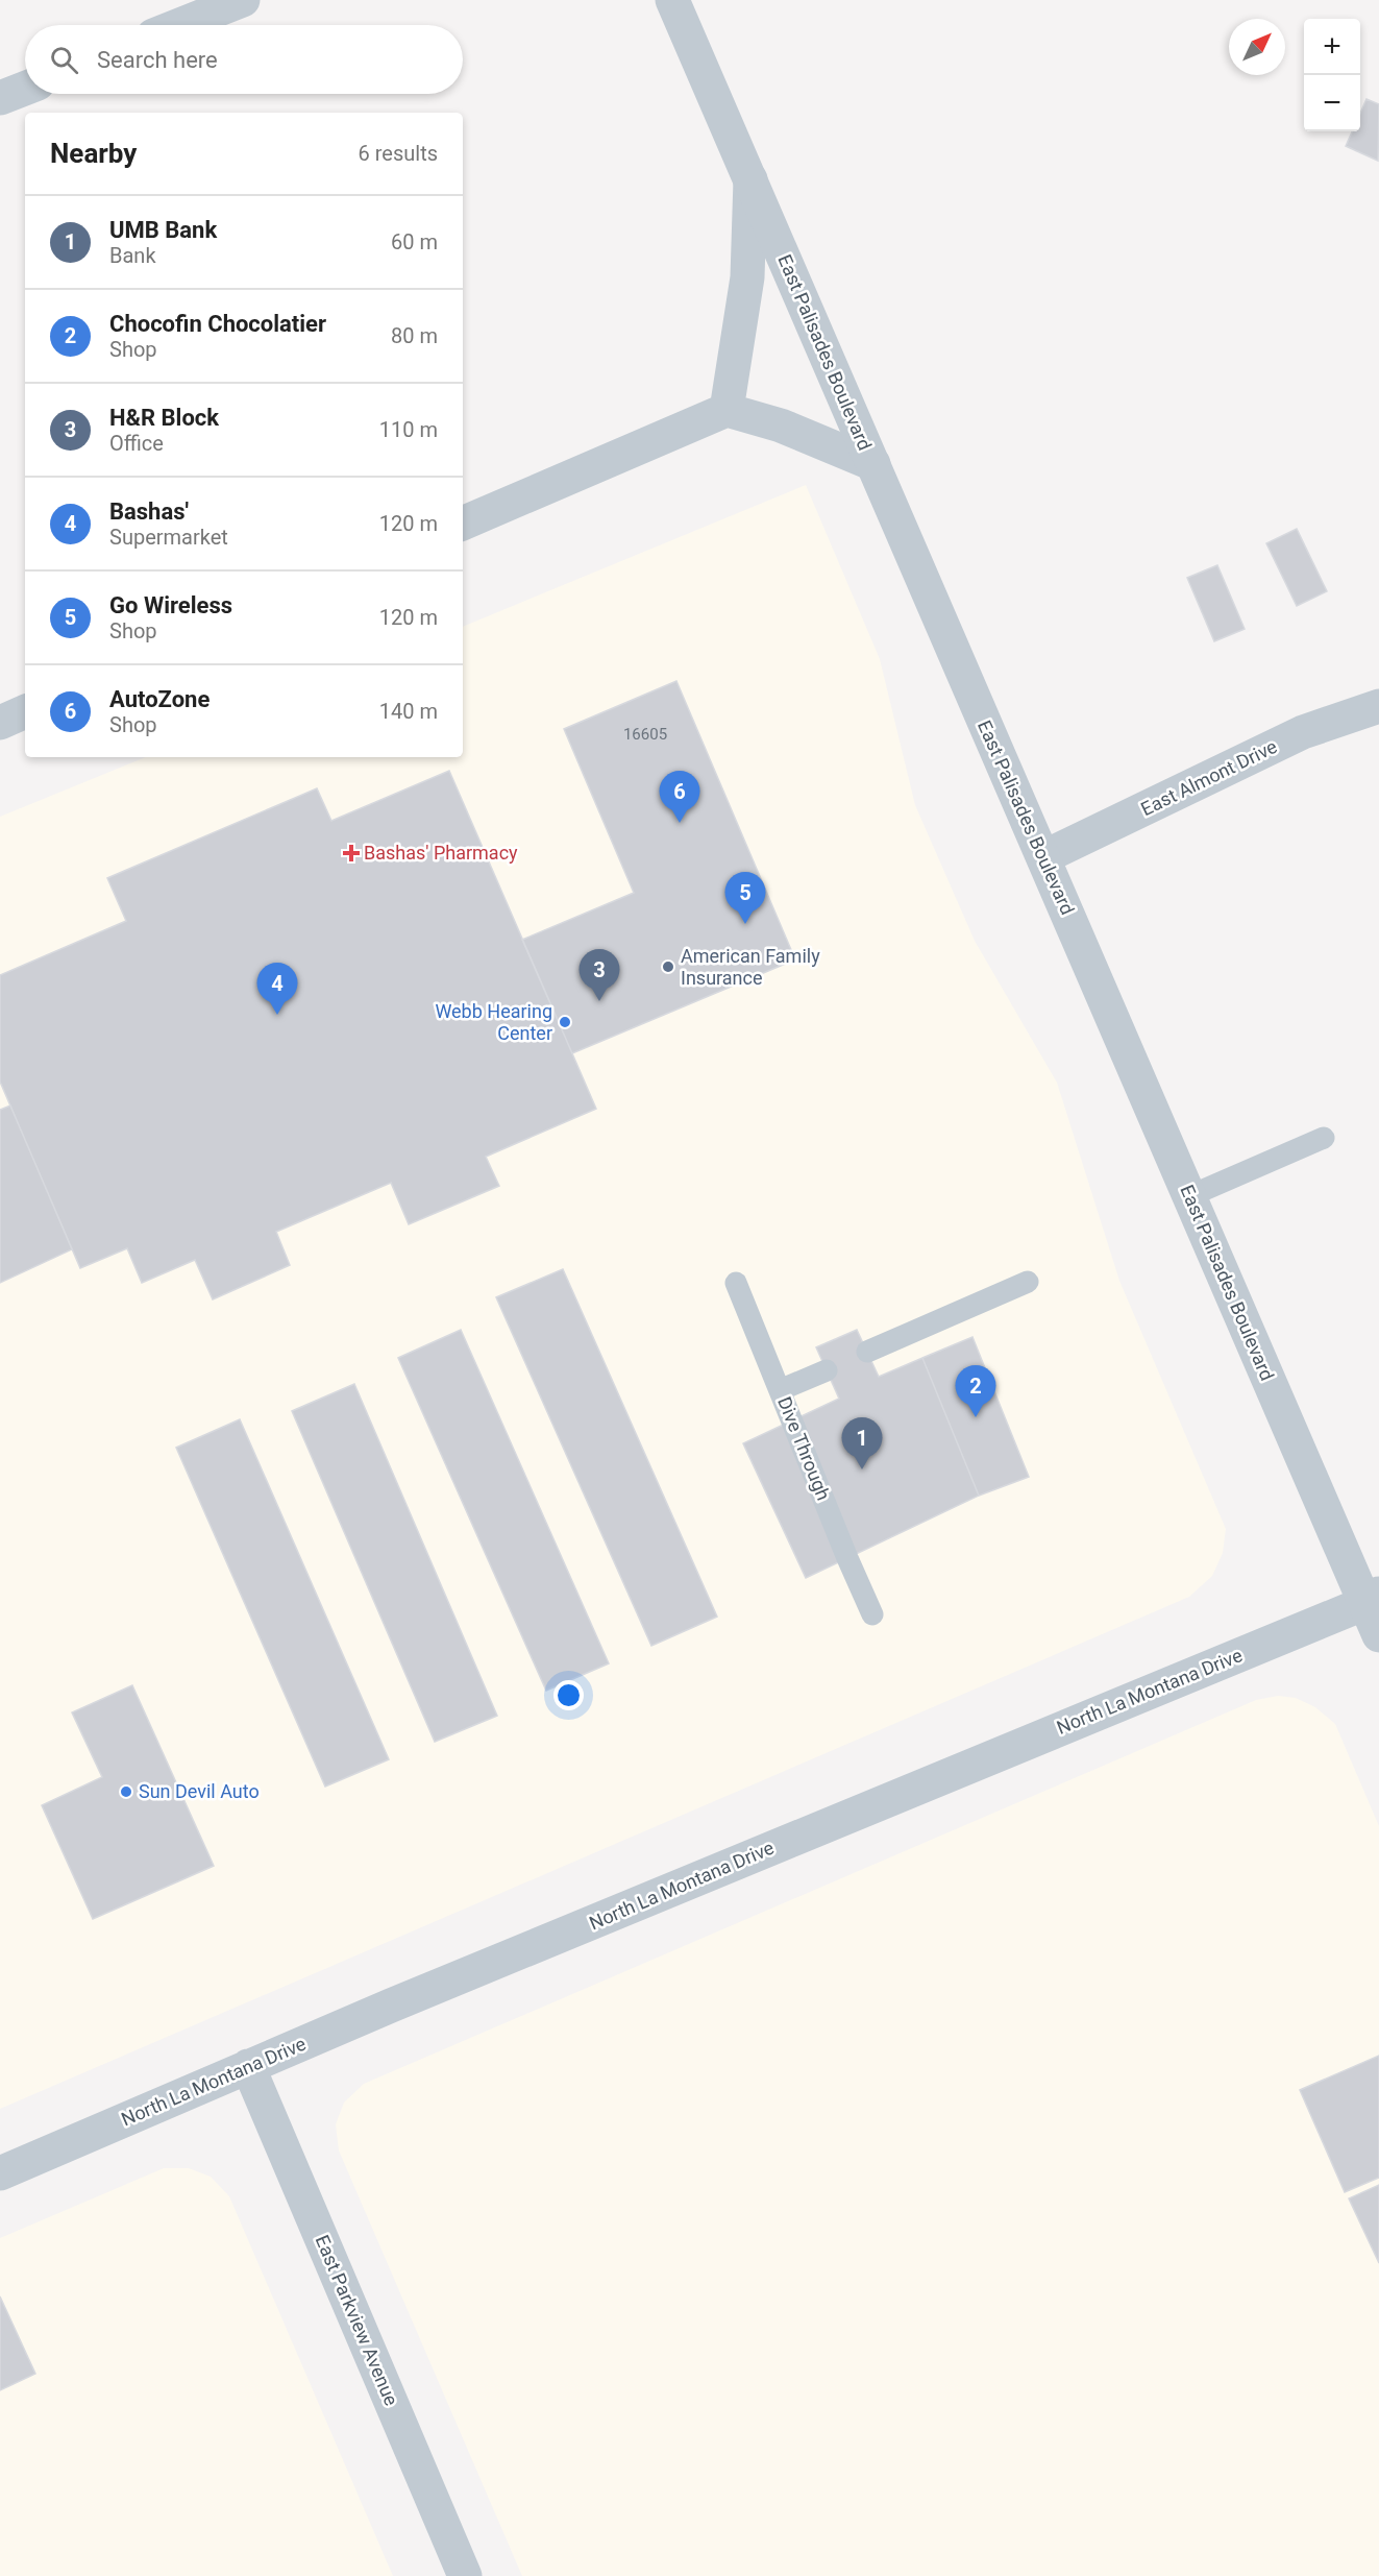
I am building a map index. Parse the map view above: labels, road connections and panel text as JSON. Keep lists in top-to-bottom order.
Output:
{
  "streets": {
    "street": [
      "East Palisades Boulevard",
      "East Almont Drive",
      "North La Montana Drive",
      "East Parkview Avenue"
    ],
    "lane": ["Dive Through"]
  },
  "crossings": [
    ["East Palisades Boulevard", "East Almont Drive"],
    ["East Palisades Boulevard", "North La Montana Drive"],
    ["North La Montana Drive", "East Parkview Avenue"]
  ],
  "places": {
    "health": ["Bashas' Pharmacy"],
    "other": ["American Family Insurance", "Webb Hearing Center", "Sun Devil Auto"]
  },
  "house_numbers": ["16605"],
  "north": "top right",
  "page": {
    "map_buttons": ["+", "−"],
    "search": "Search here",
    "heading": ["Nearby", "6 results"],
    "list": [
      {
        "mark": "1",
        "name": "UMB Bank",
        "note": "Bank",
        "value": "60 m"
      },
      {
        "mark": "2",
        "name": "Chocofin Chocolatier",
        "note": "Shop",
        "value": "80 m"
      },
      {
        "mark": "3",
        "name": "H&R Block",
        "note": "Office",
        "value": "110 m"
      },
      {
        "mark": "4",
        "name": "Bashas'",
        "note": "Supermarket",
        "value": "120 m"
      },
      {
        "mark": "5",
        "name": "Go Wireless",
        "note": "Shop",
        "value": "120 m"
      },
      {
        "mark": "6",
        "name": "AutoZone",
        "note": "Shop",
        "value": "140 m"
      }
    ],
    "pins": [
      "6",
      "5",
      "3",
      "4",
      "2",
      "1"
    ]
  }
}
